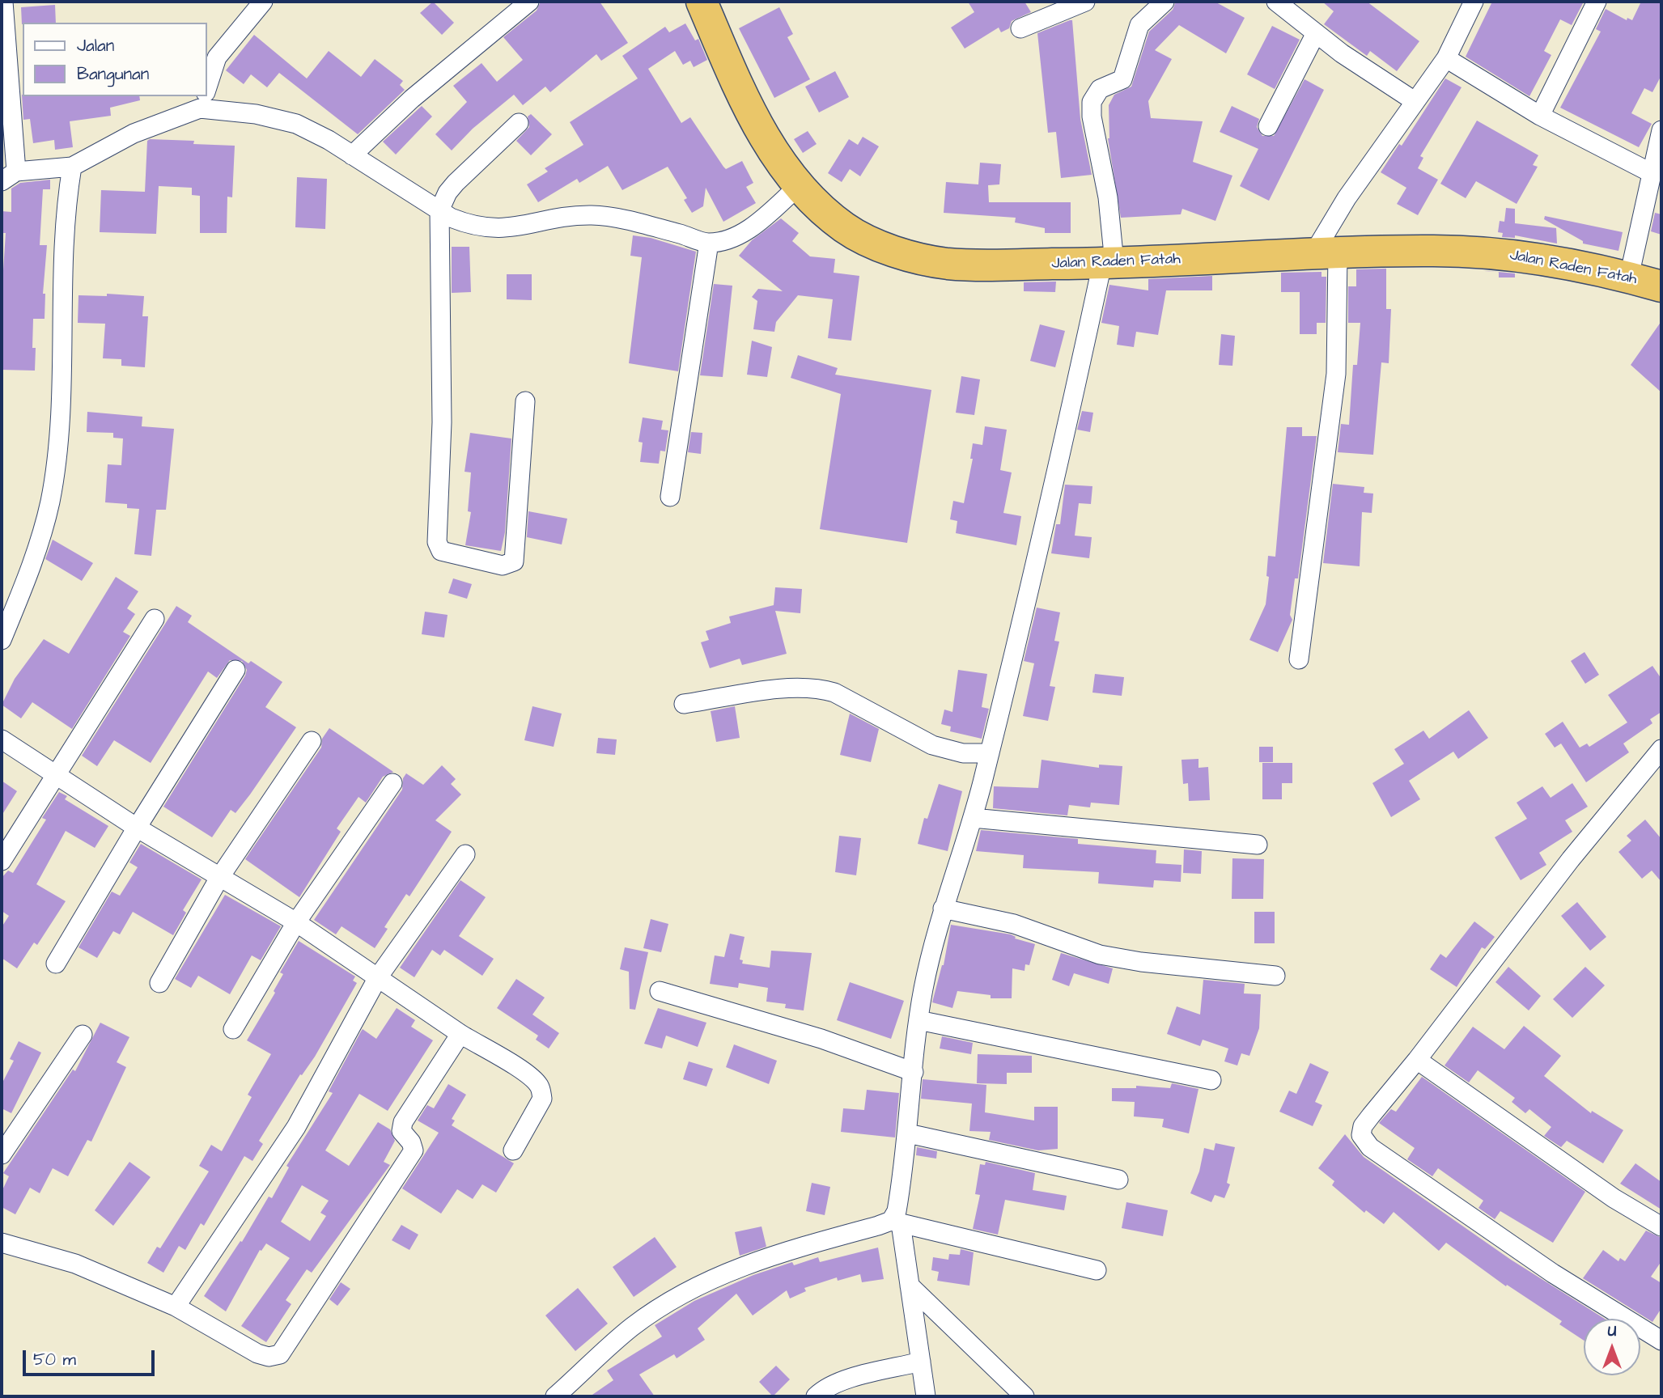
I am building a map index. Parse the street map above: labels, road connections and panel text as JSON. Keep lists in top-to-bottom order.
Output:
{
  "streets": {
    "highway": ["Jalan Raden Fatah"]
  },
  "legend": ["Jalan", "Bangunan"],
  "scale_bar": "50 m",
  "north": "top"
}
